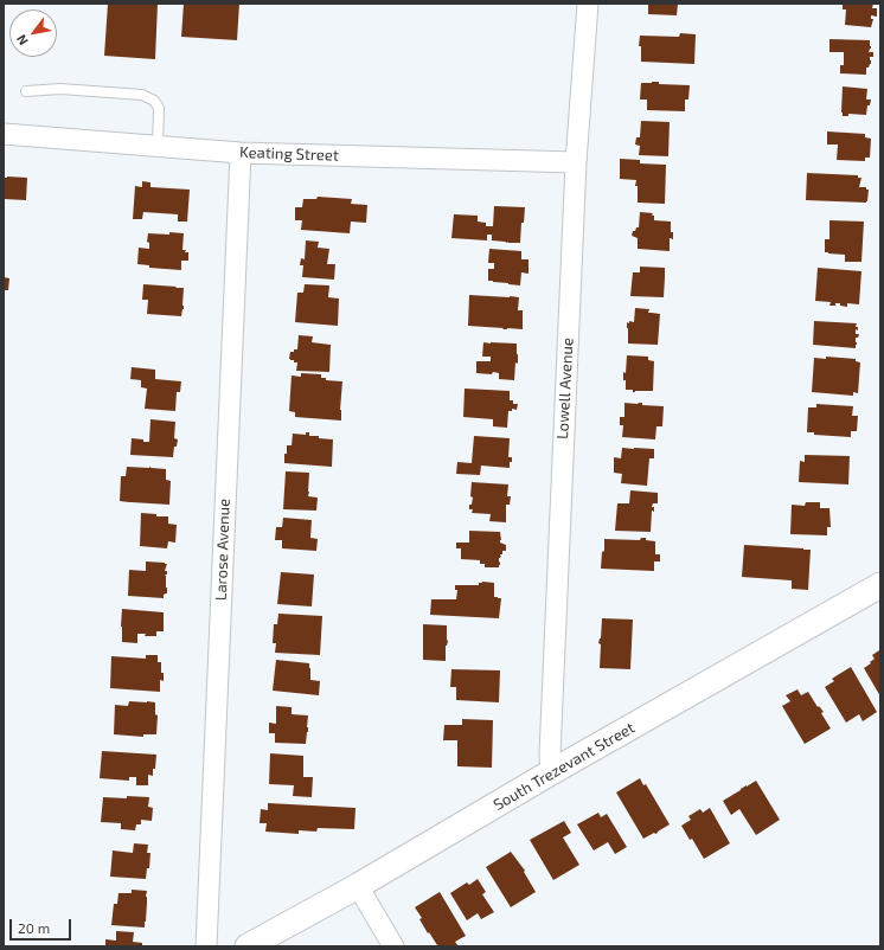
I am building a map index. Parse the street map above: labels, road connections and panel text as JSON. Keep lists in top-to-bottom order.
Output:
{
  "streets": {
    "street": [
      "Keating Street",
      "Lowell Avenue",
      "Larose Avenue",
      "South Trezevant Street"
    ]
  },
  "crossings": [
    ["Keating Street", "Lowell Avenue"],
    ["Keating Street", "Larose Avenue"],
    ["Lowell Avenue", "South Trezevant Street"]
  ],
  "scale_bar": "20 m",
  "north": "bottom left"
}
